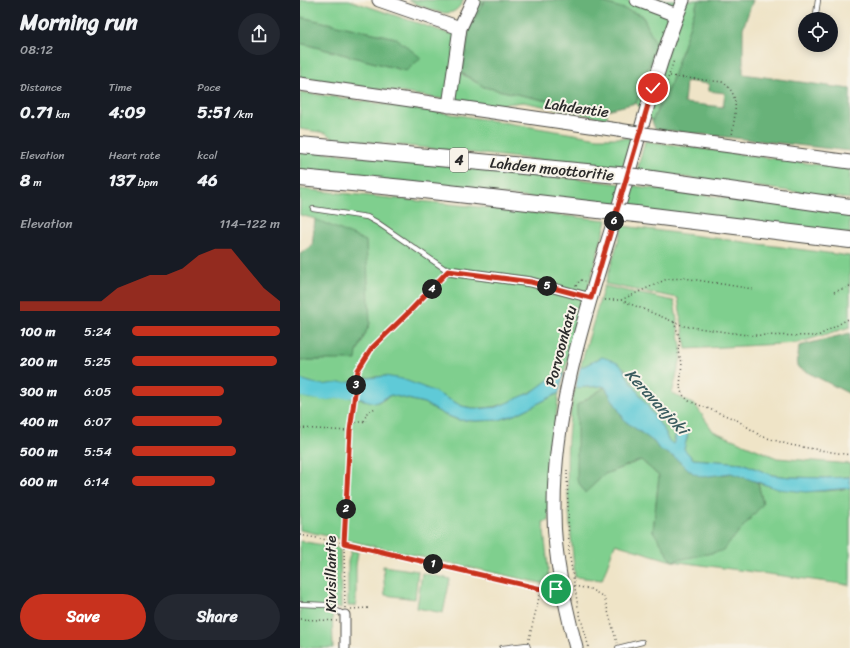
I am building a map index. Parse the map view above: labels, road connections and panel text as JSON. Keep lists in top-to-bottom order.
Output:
{
  "streets": {
    "highway": ["4", "Lahden moottoritie"],
    "street": ["Lahdentie", "Porvoonkatu", "Kivisillantie"]
  },
  "water": ["Keravanjoki"],
  "page": {
    "heading": ["Morning run", "08:12"],
    "stats": [
      ["Distance", "0.71 km"],
      ["Time", "4:09"],
      ["Pace", "5:51 /km"],
      ["Elevation", "8 m"],
      ["Heart rate", "137 bpm"],
      ["kcal", "46"]
    ],
    "chart": ["Elevation", "114–122 m"],
    "pins": [
      "6",
      "5",
      "4",
      "3",
      "2",
      "1"
    ],
    "list": [
      {
        "name": "100 m",
        "note": "5:24"
      },
      {
        "name": "200 m",
        "note": "5:25"
      },
      {
        "name": "300 m",
        "note": "6:05"
      },
      {
        "name": "400 m",
        "note": "6:07"
      },
      {
        "name": "500 m",
        "note": "5:54"
      },
      {
        "name": "600 m",
        "note": "6:14"
      }
    ],
    "buttons": ["Save", "Share"]
  }
}
